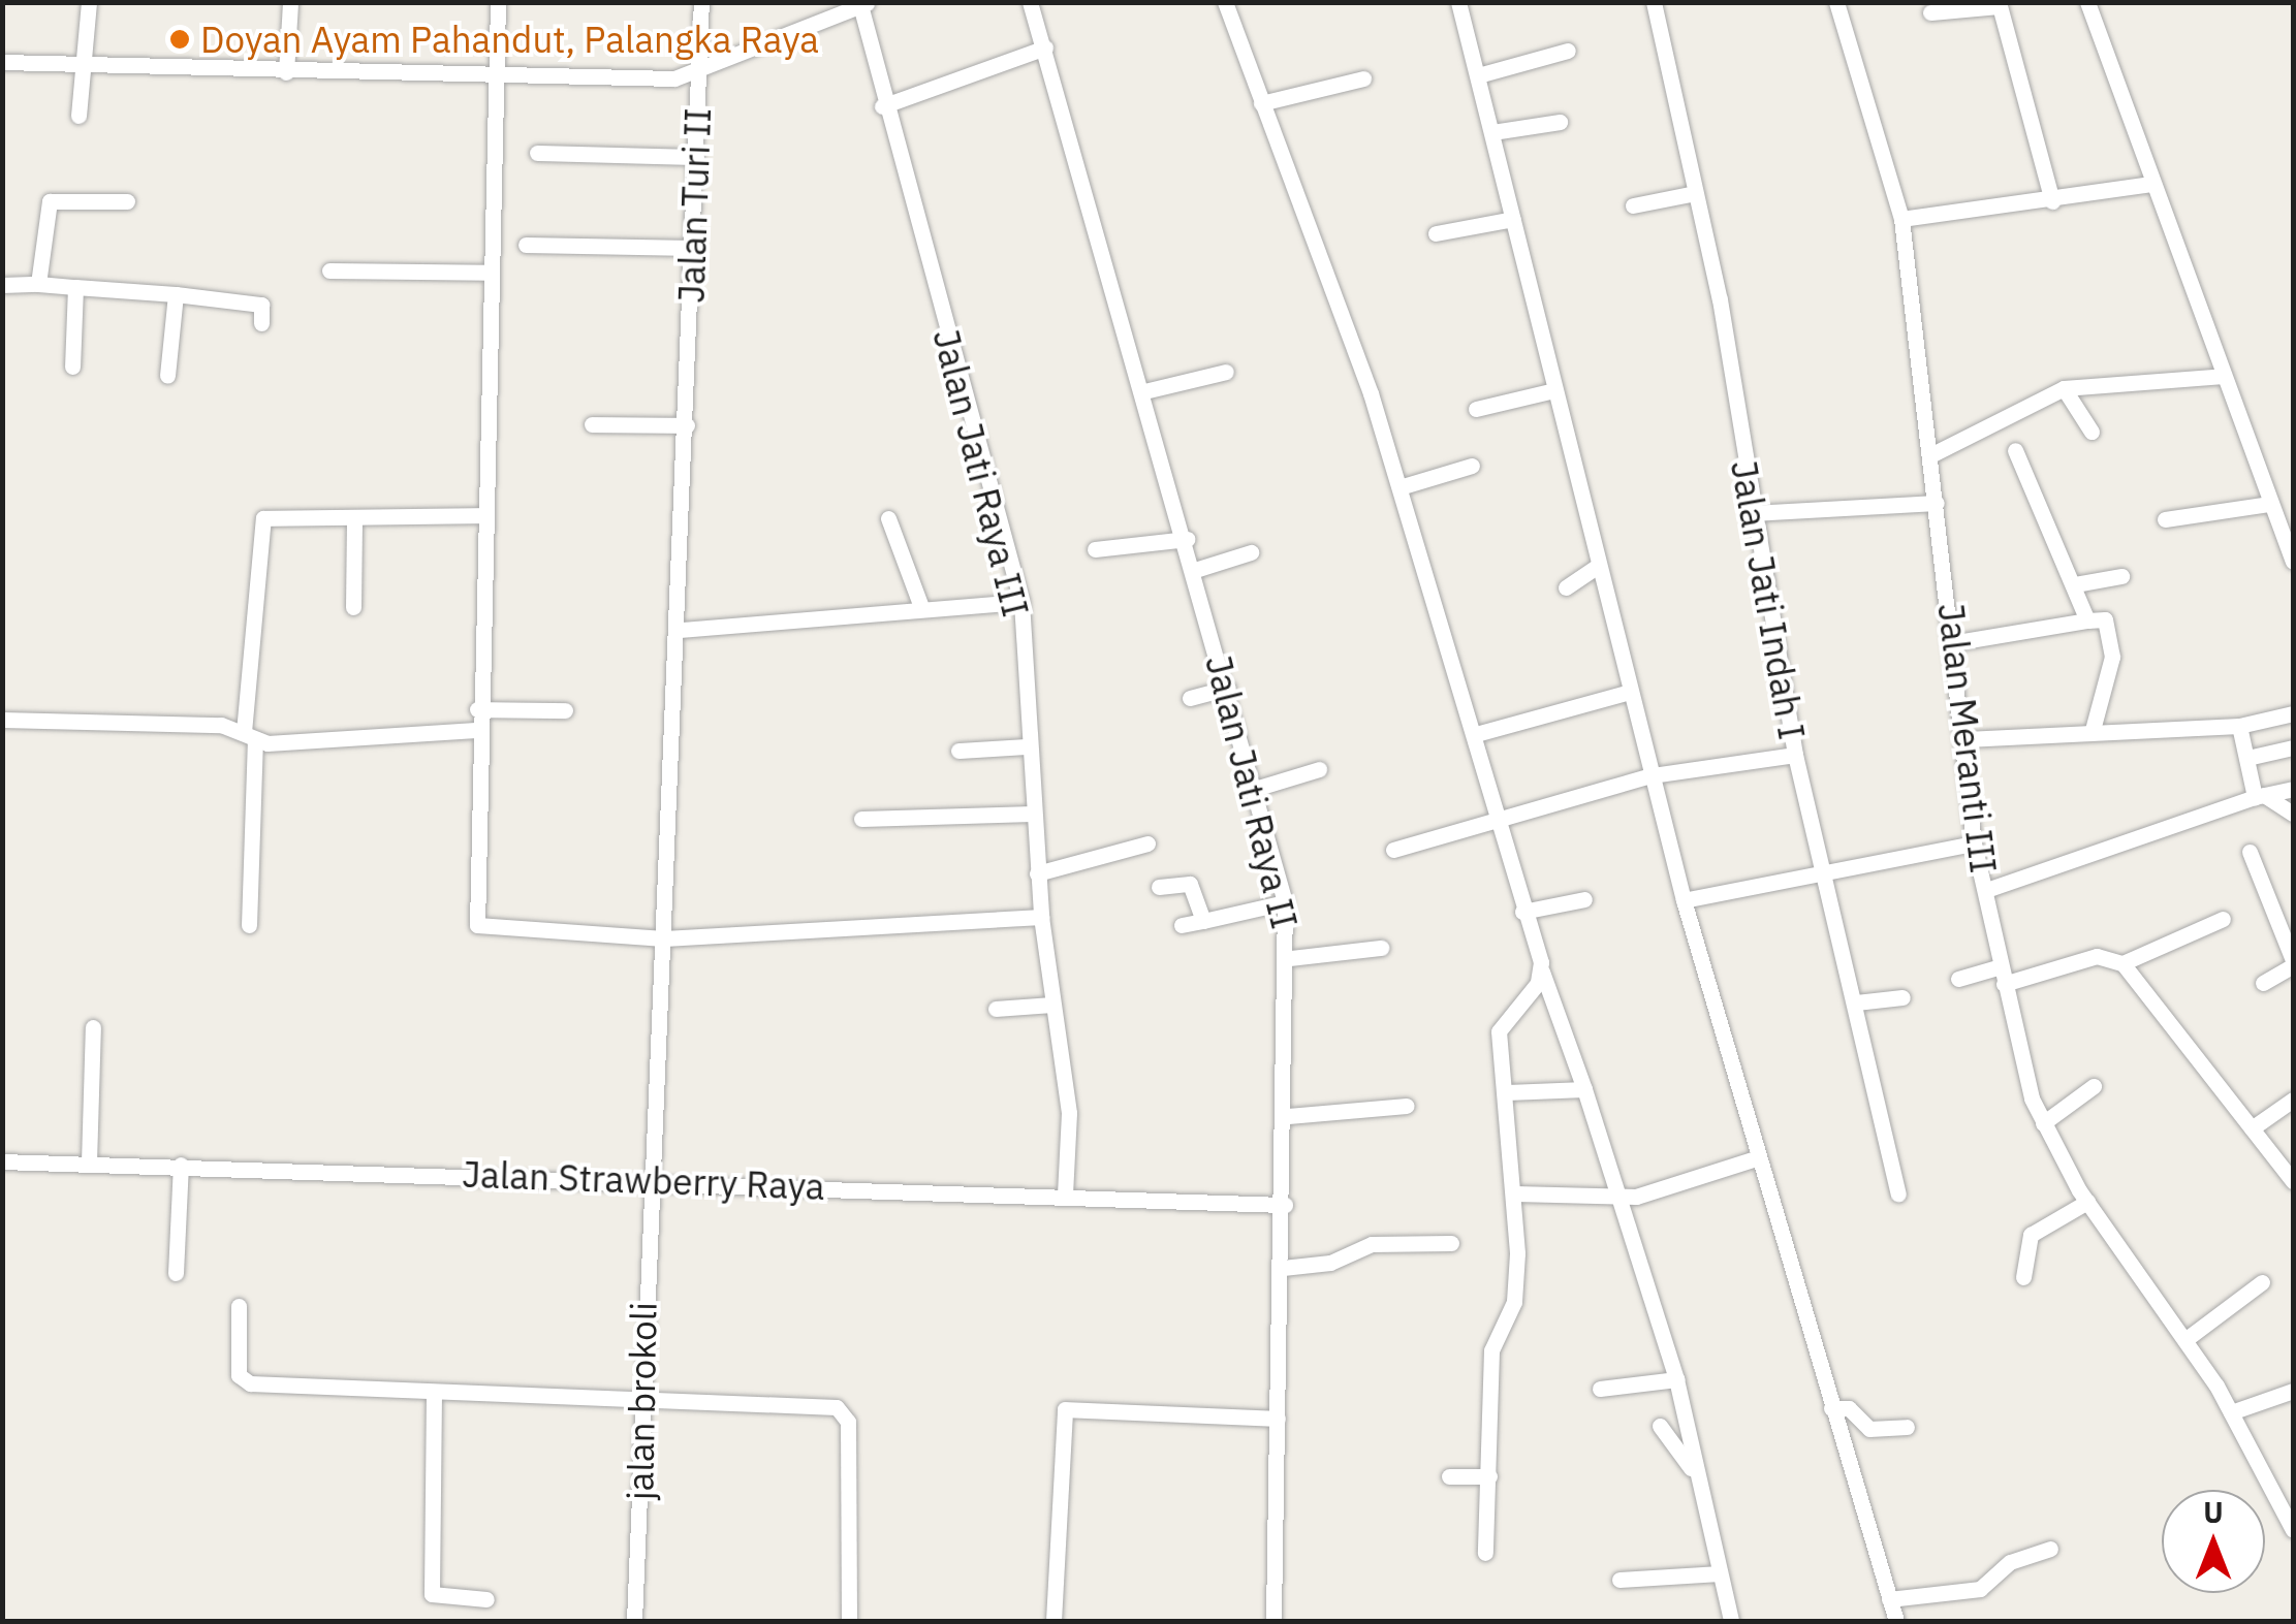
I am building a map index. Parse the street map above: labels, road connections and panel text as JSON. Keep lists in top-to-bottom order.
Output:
{
  "streets": {
    "street": [
      "Jalan Turi II",
      "Jalan Jati Raya III",
      "Jalan Jati Indah I",
      "Jalan Meranti III",
      "Jalan Jati Raya II",
      "Jalan Strawberry Raya",
      "jalan brokoli"
    ]
  },
  "crossings": [
    ["Jalan Turi II", "jalan brokoli"],
    ["Jalan Jati Raya III", "Jalan Strawberry Raya"],
    ["Jalan Jati Raya II", "Jalan Strawberry Raya"],
    ["Jalan Strawberry Raya", "jalan brokoli"]
  ],
  "places": ["Doyan Ayam Pahandut, Palangka Raya"],
  "north": "top"
}
